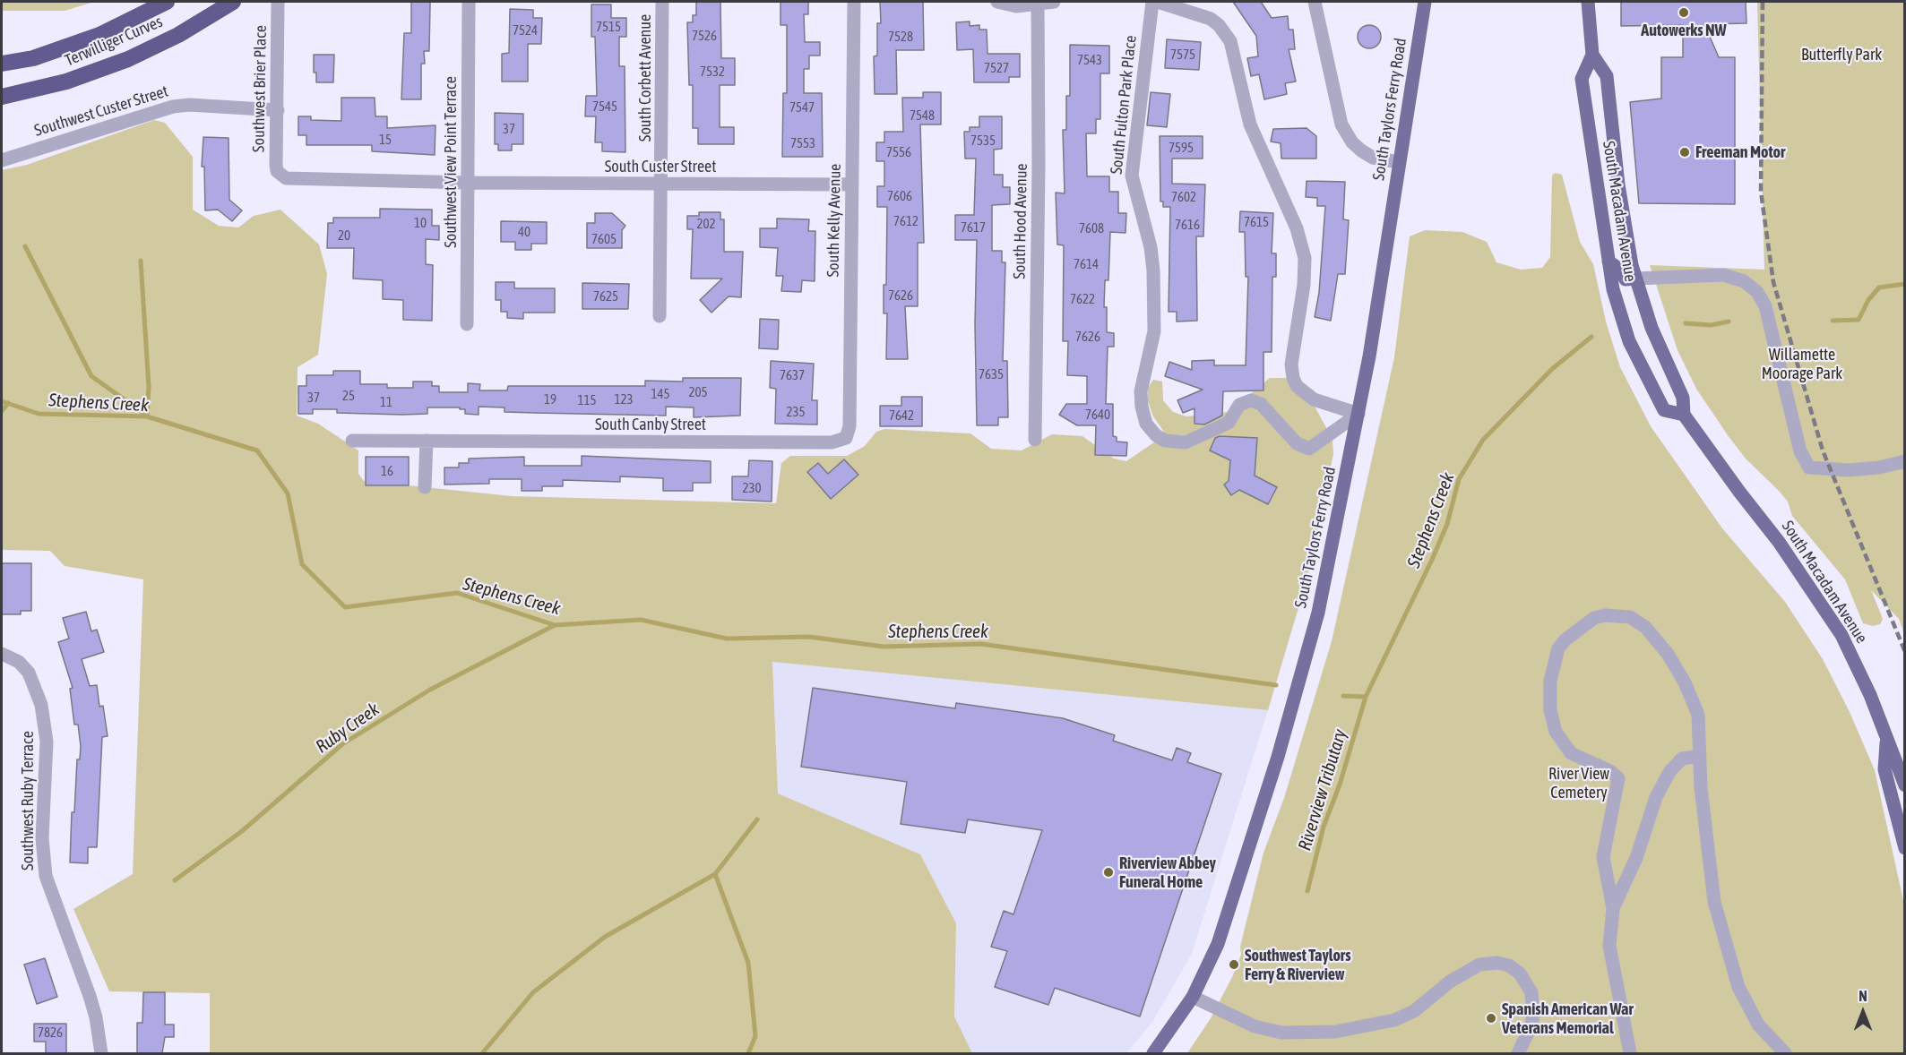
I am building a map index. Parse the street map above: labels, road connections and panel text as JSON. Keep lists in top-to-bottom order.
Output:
{
  "streets": {
    "highway": ["Terwilliger Curves"],
    "main road": ["South Taylors Ferry Road", "South Macadam Avenue"],
    "street": [
      "South Corbett Avenue",
      "Southwest Brier Place",
      "South Fulton Park Place",
      "Southwest Custer Street",
      "Southwest View Point Terrace",
      "South Custer Street",
      "South Kelly Avenue",
      "South Hood Avenue",
      "South Canby Street",
      "Southwest Ruby Terrace"
    ]
  },
  "crossings": [
    ["South Corbett Avenue", "South Custer Street"],
    ["Southwest Brier Place", "Southwest Custer Street"],
    ["Southwest Brier Place", "Southwest View Point Terrace"],
    ["Southwest Brier Place", "South Custer Street"],
    ["South Fulton Park Place", "South Taylors Ferry Road"],
    ["Southwest View Point Terrace", "South Custer Street"],
    ["South Custer Street", "South Kelly Avenue"],
    ["South Kelly Avenue", "South Canby Street"]
  ],
  "water": ["Stephens Creek", "Ruby Creek", "Riverview Tributary"],
  "parks": ["Butterfly Park", "Willamette Moorage Park", "River View Cemetery"],
  "places": [
    "Autowerks NW",
    "Freeman Motor",
    "Riverview Abbey Funeral Home",
    "Southwest Taylors Ferry & Riverview",
    "Spanish American War Veterans Memorial"
  ],
  "house_numbers": [
    "7515",
    "7524",
    "7526",
    "7528",
    "7575",
    "7543",
    "7527",
    "7532",
    "7545",
    "7547",
    "7548",
    "37",
    "15",
    "7535",
    "7553",
    "7595",
    "7556",
    "7606",
    "7602",
    "7612",
    "7615",
    "10",
    "202",
    "7616",
    "7617",
    "7608",
    "40",
    "20",
    "7605",
    "7614",
    "7626",
    "7625",
    "7622",
    "7626",
    "7635",
    "7637",
    "205",
    "145",
    "25",
    "37",
    "19",
    "123",
    "115",
    "11",
    "235",
    "7640",
    "7642",
    "16",
    "230",
    "7826"
  ],
  "north": "top"
}
